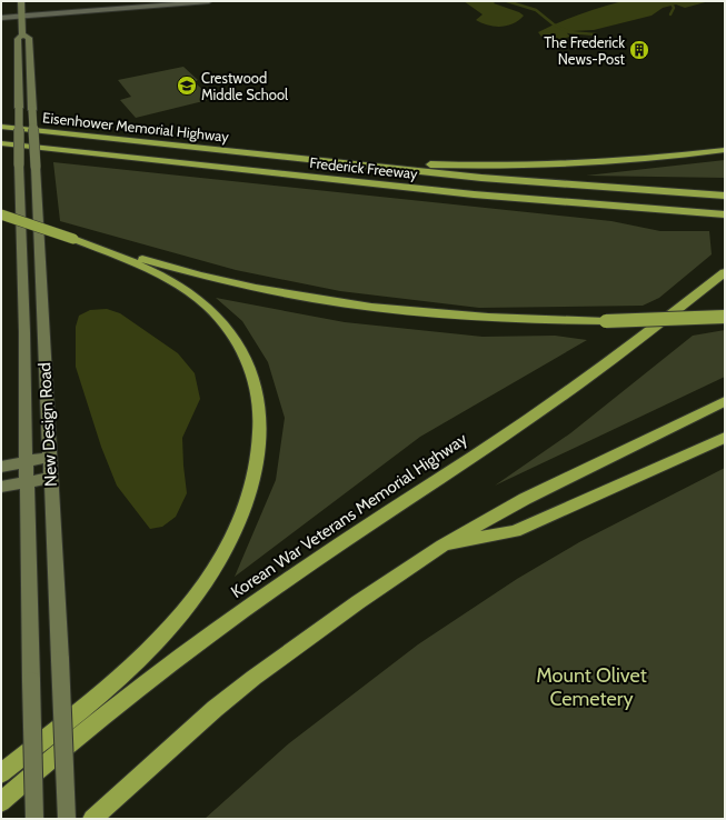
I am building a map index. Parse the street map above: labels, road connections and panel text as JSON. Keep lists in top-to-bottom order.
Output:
{
  "streets": {
    "highway": ["Eisenhower Memorial Highway", "Frederick Freeway", "Korean War Veterans Memorial Highway"],
    "main road": ["New Design Road"]
  },
  "crossings": [
    ["Eisenhower Memorial Highway", "Frederick Freeway"]
  ],
  "parks": ["Mount Olivet Cemetery"],
  "places": {
    "building": ["The Frederick News-Post"],
    "school or university": ["Crestwood Middle School"]
  }
}
